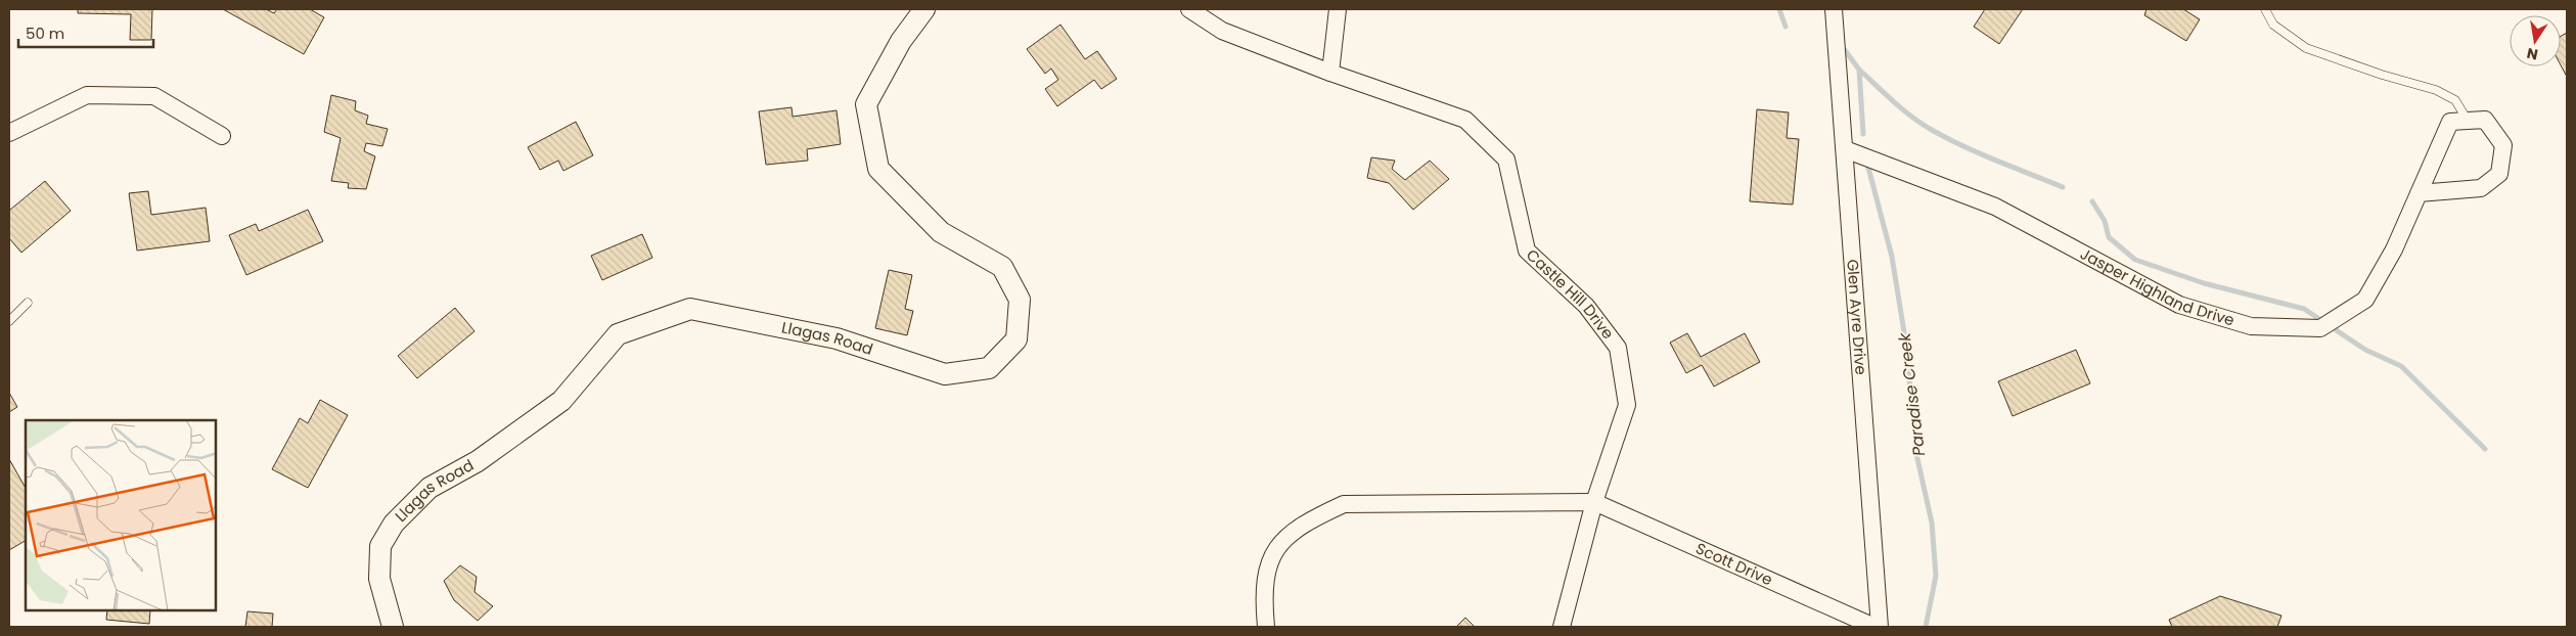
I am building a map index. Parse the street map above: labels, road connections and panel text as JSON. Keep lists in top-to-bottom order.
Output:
{
  "streets": {
    "street": [
      "Jasper Highland Drive",
      "Castle Hill Drive",
      "Glen Ayre Drive",
      "Llagas Road",
      "Scott Drive"
    ]
  },
  "crossings": [
    ["Jasper Highland Drive", "Glen Ayre Drive"],
    ["Castle Hill Drive", "Scott Drive"]
  ],
  "water": ["Paradise Creek"],
  "scale_bar": "50 m",
  "north": "bottom"
}
